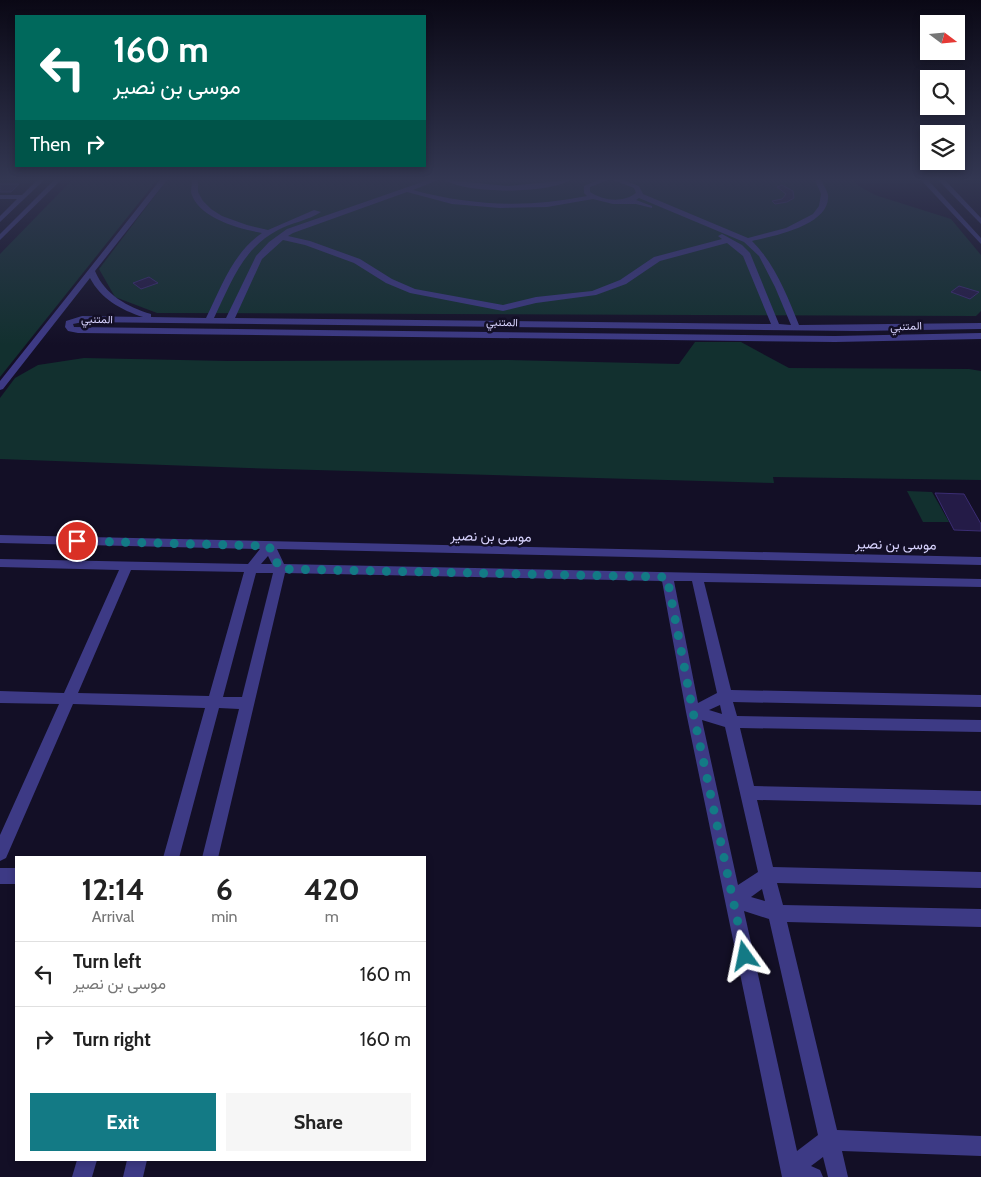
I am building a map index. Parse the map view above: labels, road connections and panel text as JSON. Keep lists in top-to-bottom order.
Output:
{
  "streets": {
    "street": ["المتنبي", "موسى بن نصير"]
  },
  "north": "right",
  "page": {
    "turn": ["160 m", "موسى بن نصير"],
    "then": "Then",
    "eta": [
      "12:14",
      "Arrival",
      "6",
      "min",
      "420",
      "m"
    ],
    "list": [
      {
        "name": "Turn left",
        "note": "موسى بن نصير",
        "value": "160 m"
      },
      {
        "name": "Turn right",
        "value": "160 m"
      }
    ],
    "buttons": ["Exit", "Share"]
  }
}
